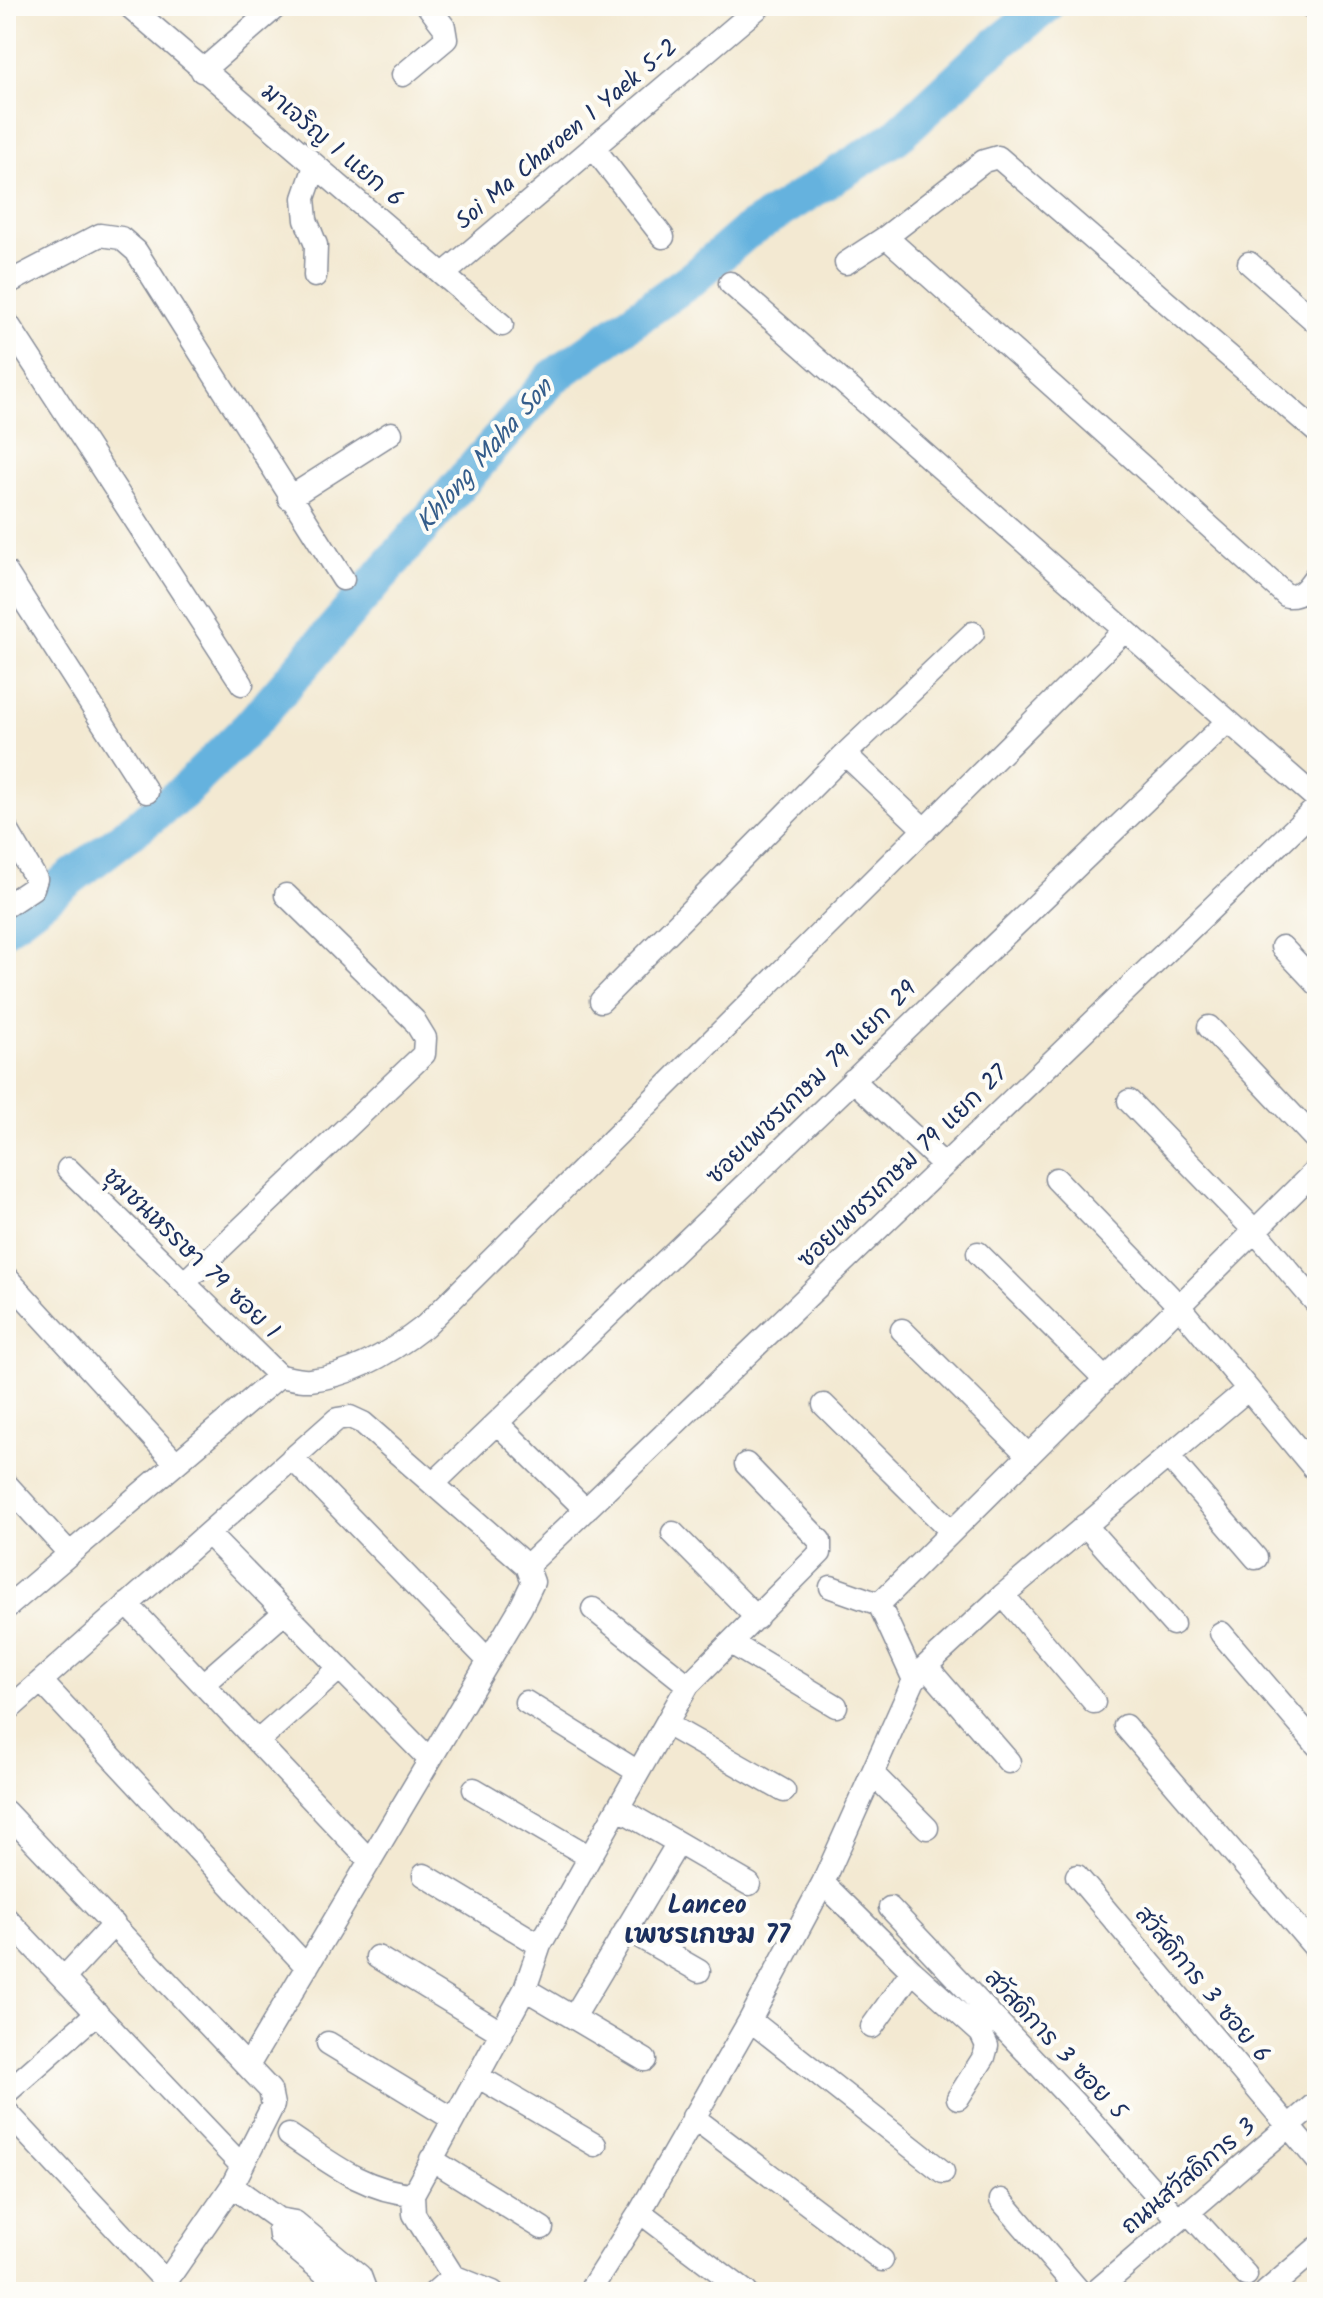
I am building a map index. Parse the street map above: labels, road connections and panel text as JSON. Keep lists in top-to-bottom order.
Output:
{
  "streets": {
    "street": [
      "Soi Ma Charoen 1 Yaek 5-2",
      "มาเจริญ 1 แยก 6",
      "ซอยเพชรเกษม 79 แยก 29",
      "ซอยเพชรเกษม 79 แยก 27",
      "ชุมชนหรรษา 79 ซอย 1",
      "สวัสดิการ 3 ซอย 6",
      "สวัสดิการ 3 ซอย 5",
      "ถนนสวัสดิการ 3"
    ]
  },
  "crossings": [
    ["Soi Ma Charoen 1 Yaek 5-2", "มาเจริญ 1 แยก 6"],
    ["สวัสดิการ 3 ซอย 6", "ถนนสวัสดิการ 3"],
    ["สวัสดิการ 3 ซอย 5", "ถนนสวัสดิการ 3"]
  ],
  "districts": ["Lanceo เพชรเกษม 77"],
  "water": ["Khlong Maha Son"]
}
